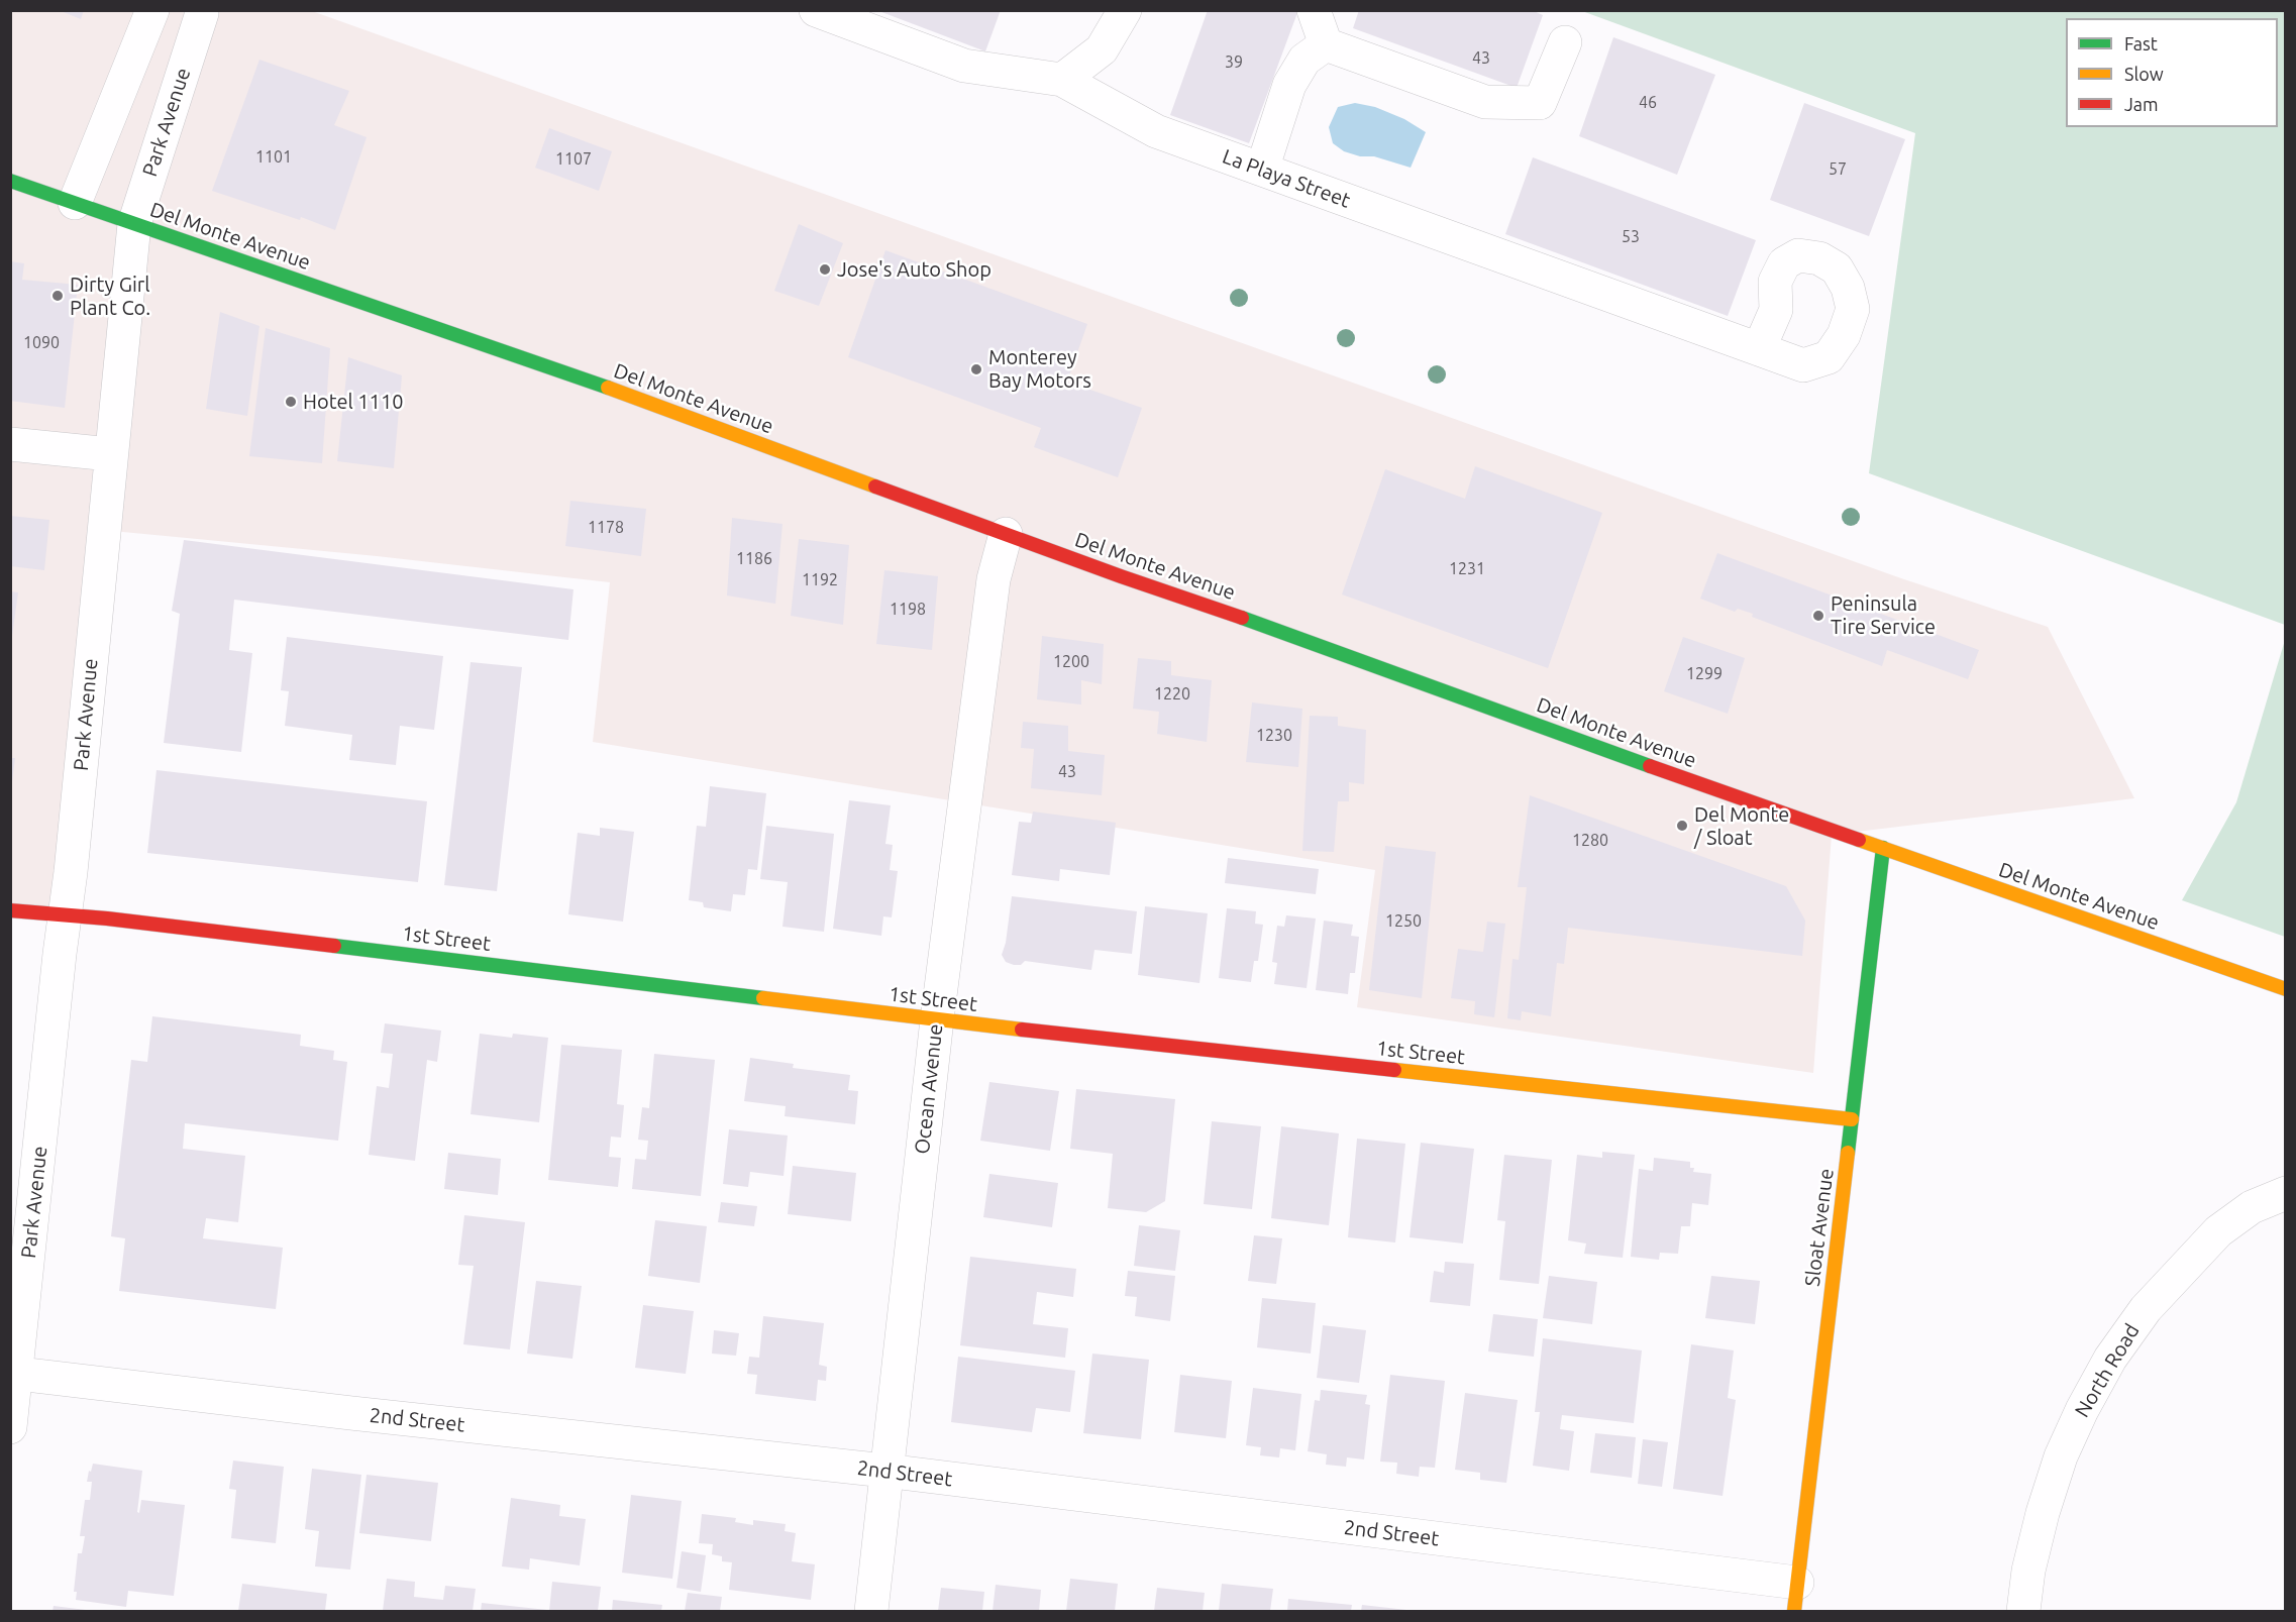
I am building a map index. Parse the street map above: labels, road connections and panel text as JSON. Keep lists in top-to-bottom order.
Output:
{
  "streets": {
    "street": [
      "Park Avenue",
      "La Playa Street",
      "Del Monte Avenue",
      "1st Street",
      "Ocean Avenue",
      "Sloat Avenue",
      "North Road",
      "2nd Street"
    ]
  },
  "crossings": [
    ["Park Avenue", "Del Monte Avenue"],
    ["Park Avenue", "1st Street"],
    ["Park Avenue", "2nd Street"],
    ["Del Monte Avenue", "Ocean Avenue"],
    ["Del Monte Avenue", "Sloat Avenue"],
    ["1st Street", "Ocean Avenue"],
    ["1st Street", "Sloat Avenue"],
    ["Ocean Avenue", "2nd Street"],
    ["Sloat Avenue", "2nd Street"]
  ],
  "places": [
    "Jose's Auto Shop",
    "Dirty Girl Plant Co.",
    "Monterey Bay Motors",
    "Hotel 1110",
    "Peninsula Tire Service",
    "Del Monte / Sloat"
  ],
  "house_numbers": [
    "43",
    "39",
    "46",
    "1101",
    "1107",
    "57",
    "53",
    "1090",
    "1178",
    "1186",
    "1231",
    "1192",
    "1198",
    "1200",
    "1299",
    "1220",
    "1230",
    "43",
    "1280",
    "1250"
  ],
  "legend": ["Fast", "Slow", "Jam"]
}
